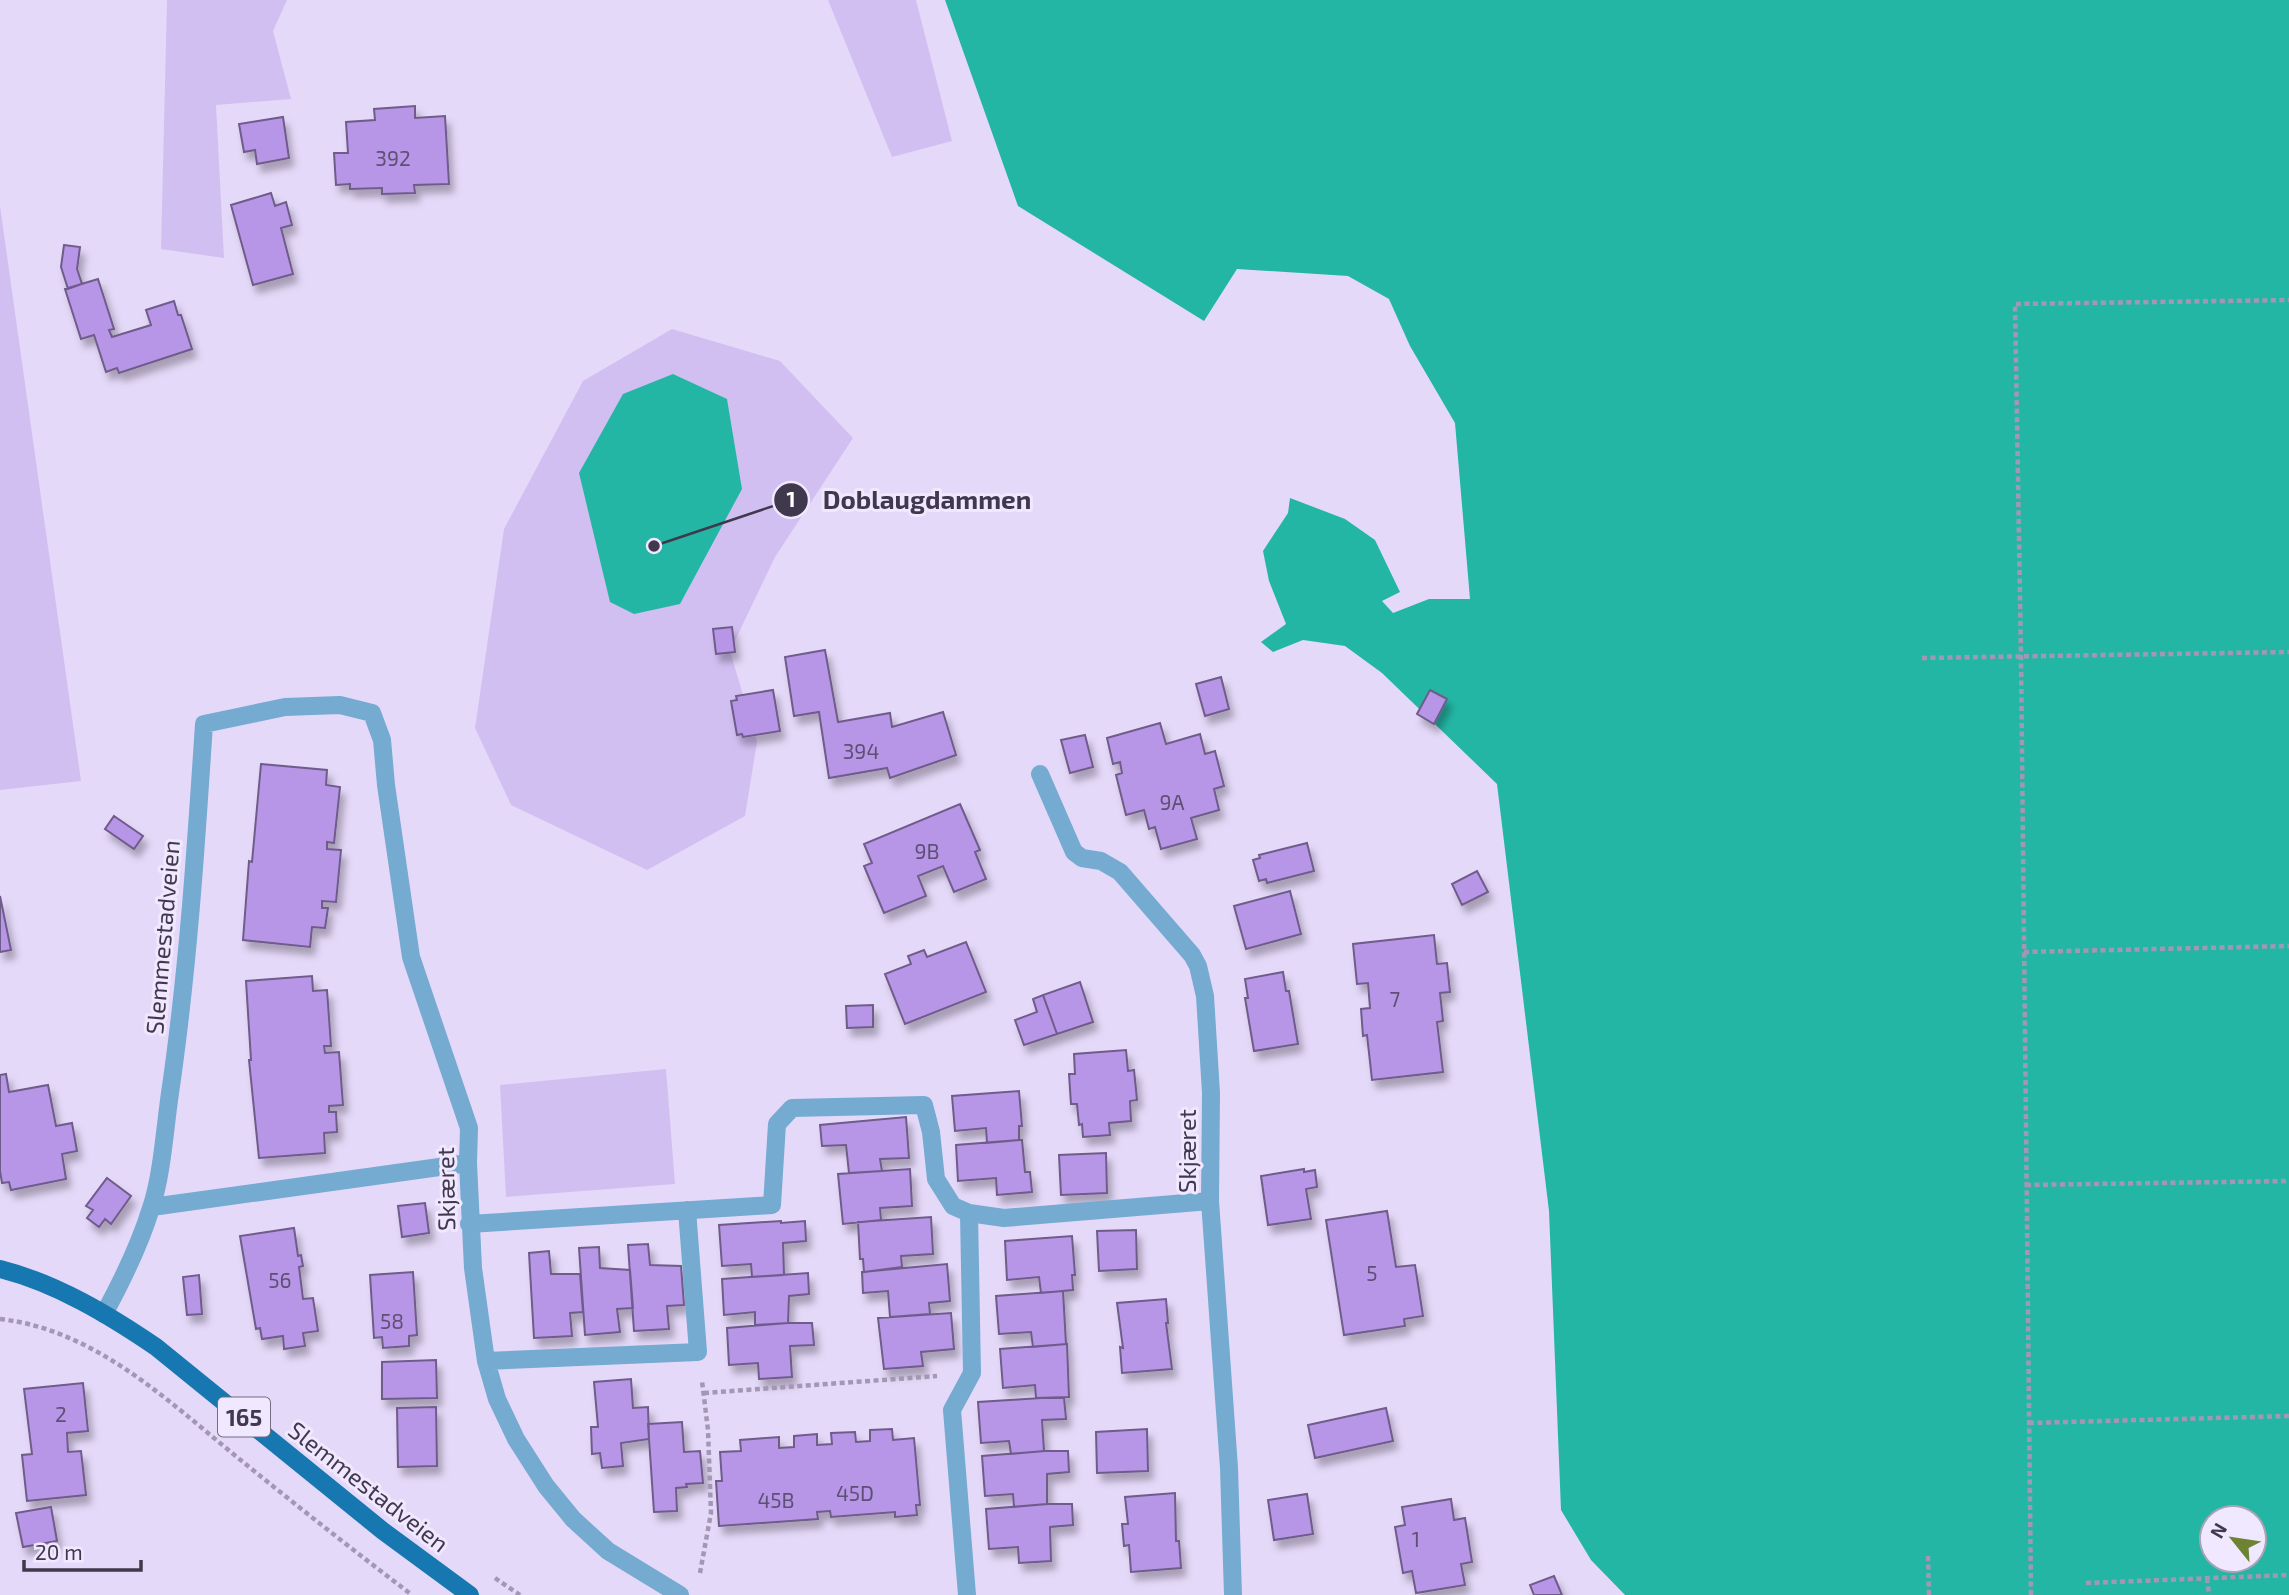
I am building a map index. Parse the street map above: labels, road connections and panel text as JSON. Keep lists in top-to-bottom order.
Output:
{
  "streets": {
    "main road": ["Slemmestadveien", "165"],
    "street": ["Skjæret"]
  },
  "crossings": [
    ["Slemmestadveien", "Skjæret"]
  ],
  "places": ["Doblaugdammen"],
  "house_numbers": [
    "392",
    "394",
    "9A",
    "9B",
    "7",
    "5",
    "56",
    "58",
    "2",
    "45D",
    "45B",
    "1"
  ],
  "scale_bar": "20 m",
  "north": "top left"
}
